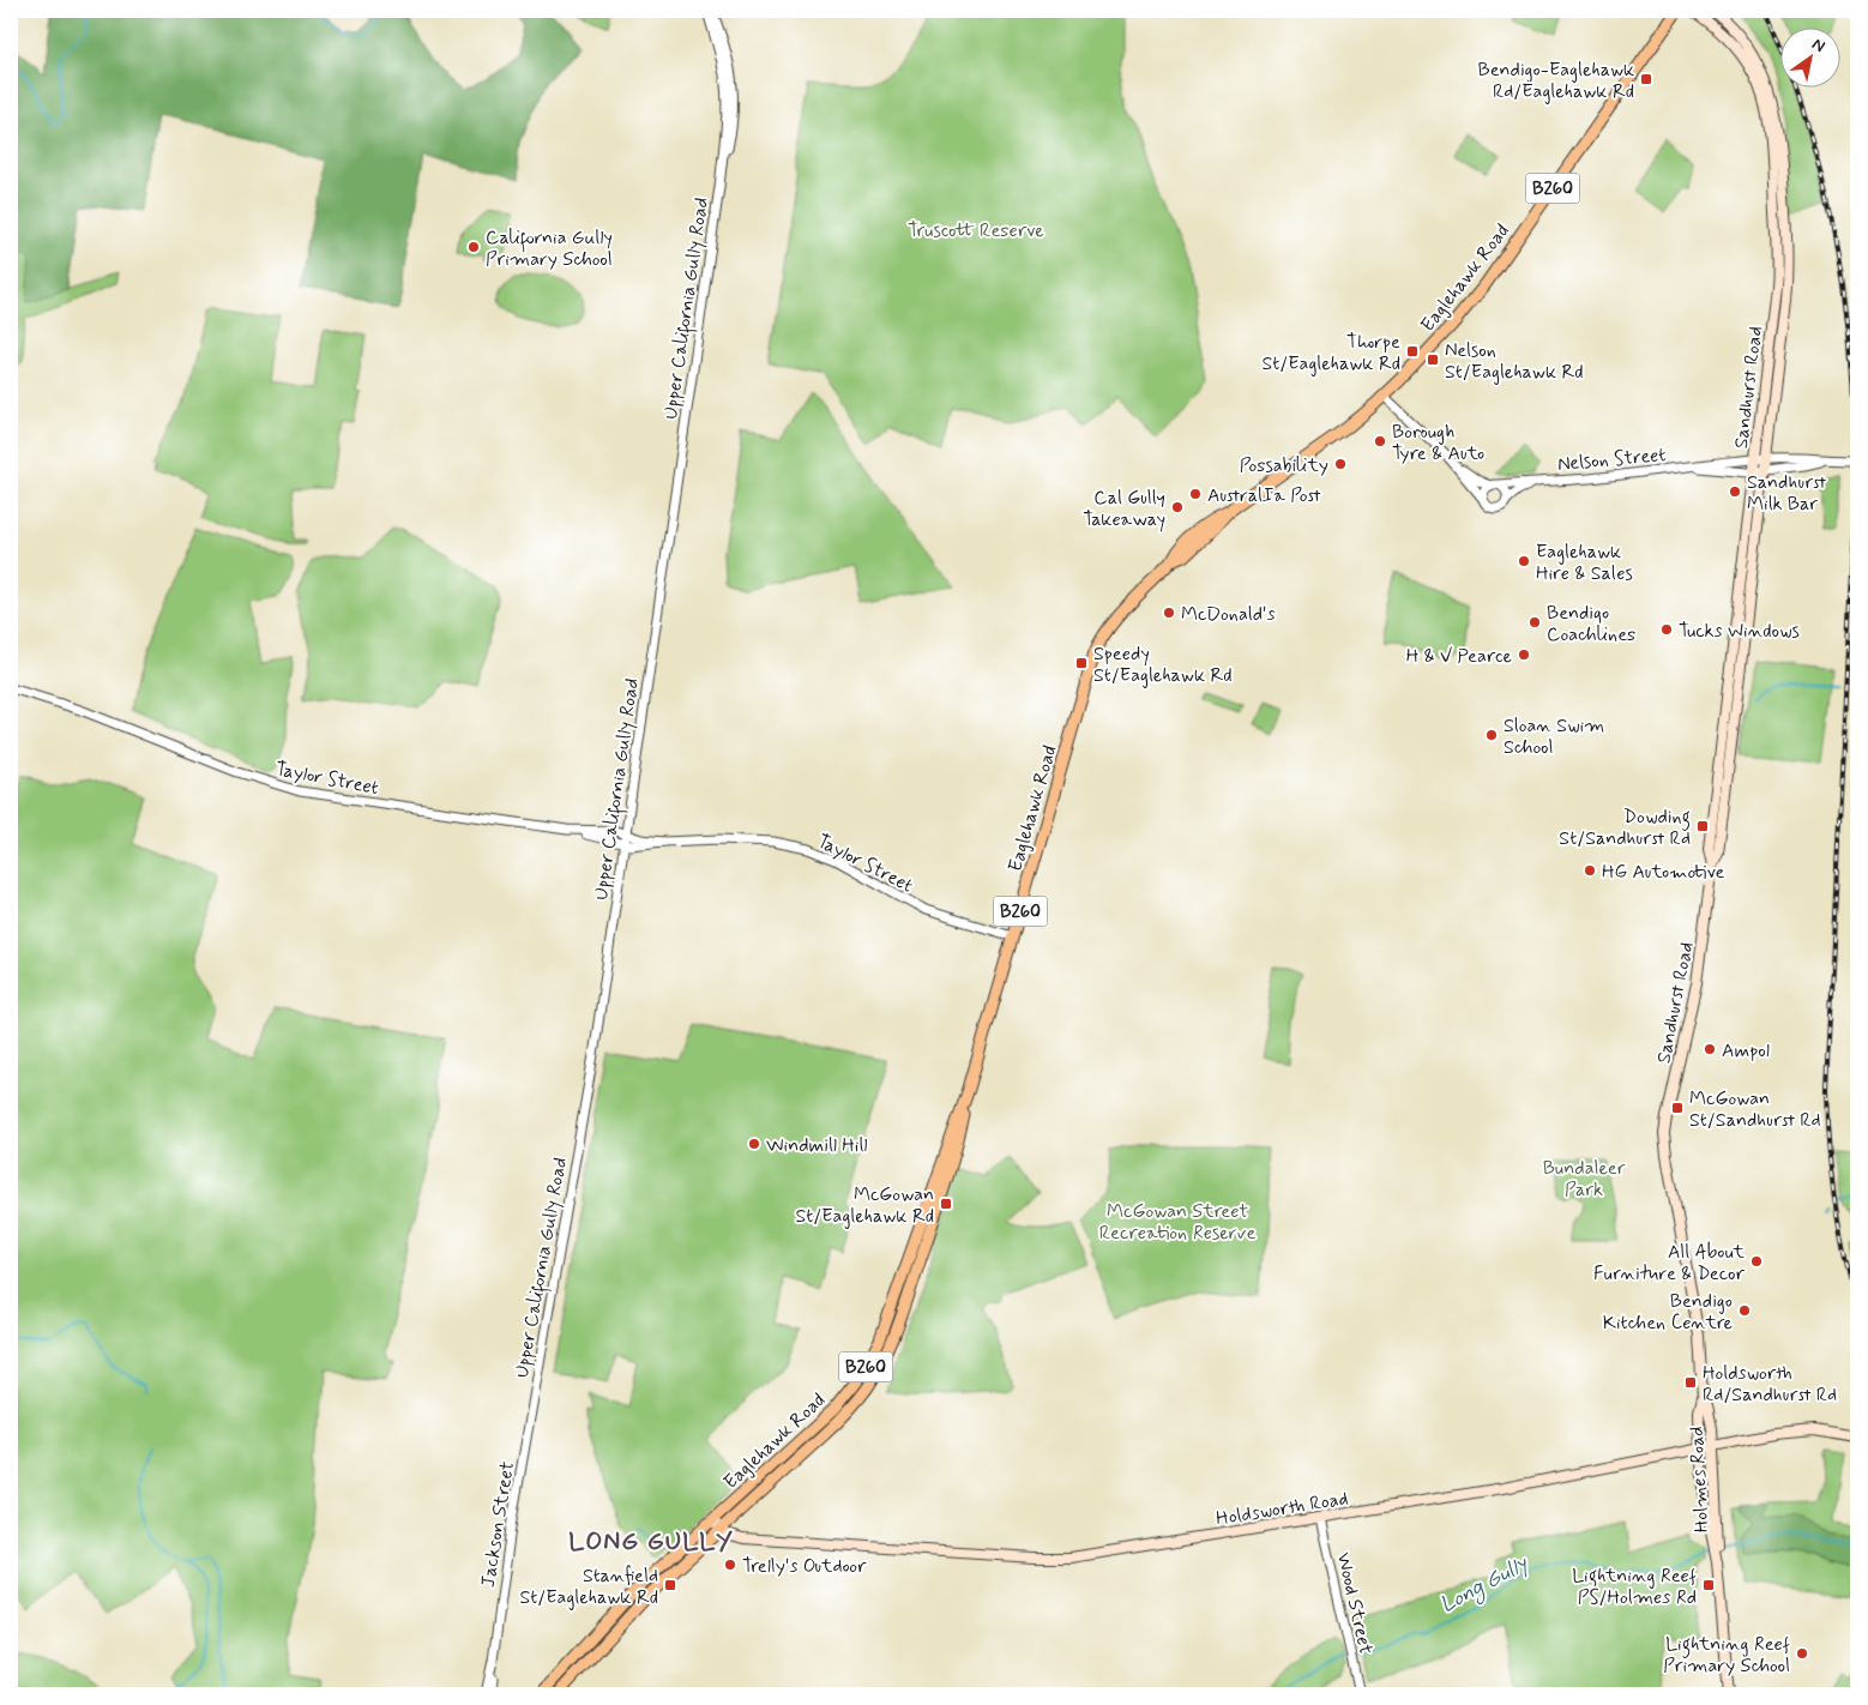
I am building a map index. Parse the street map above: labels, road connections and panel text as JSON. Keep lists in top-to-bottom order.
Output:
{
  "streets": {
    "main road": [
      "B260",
      "Eaglehawk Road",
      "Sandhurst Road",
      "Holmes Road",
      "Holdsworth Road"
    ],
    "street": [
      "Upper California Gully Road",
      "Nelson Street",
      "Taylor Street",
      "Jackson Street",
      "Wood Street"
    ]
  },
  "crossings": [
    ["Eaglehawk Road", "Taylor Street"],
    ["Eaglehawk Road", "Holdsworth Road"],
    ["Upper California Gully Road", "Taylor Street"],
    ["Upper California Gully Road", "Jackson Street"],
    ["Sandhurst Road", "Nelson Street"],
    ["Sandhurst Road", "Holmes Road"],
    ["Holmes Road", "Holdsworth Road"],
    ["Holdsworth Road", "Wood Street"]
  ],
  "districts": ["LONG GULLY"],
  "water": ["Long Gully"],
  "parks": ["Truscott Reserve", "Bundaleer Park", "McGowan Street Recreation Reserve"],
  "places": {
    "transit": [
      "Bendigo-Eaglehawk Rd/Eaglehawk Rd",
      "Thorpe St/Eaglehawk Rd",
      "Nelson St/Eaglehawk Rd",
      "Speedy St/Eaglehawk Rd",
      "Dowding St/Sandhurst Rd",
      "McGowan St/Sandhurst Rd",
      "McGowan St/Eaglehawk Rd",
      "Holdsworth Rd/Sandhurst Rd",
      "Stanfield St/Eaglehawk Rd",
      "Lightning Reef PS/Holmes Rd"
    ],
    "other": [
      "California Gully Primary School",
      "Borough Tyre & Auto",
      "Possability",
      "Sandhurst Milk Bar",
      "AustralIa Post",
      "Cal Gully Takeaway",
      "Eaglehawk Hire & Sales",
      "McDonald's",
      "Bendigo Coachlines",
      "Tucks Windows",
      "H & V Pearce",
      "Sloan Swim School",
      "HG Automotive",
      "Ampol",
      "Windmill Hill",
      "All About Furniture & Decor",
      "Bendigo Kitchen Centre",
      "Trelly's Outdoor",
      "Lightning Reef Primary School"
    ]
  },
  "north": "top right"
}
